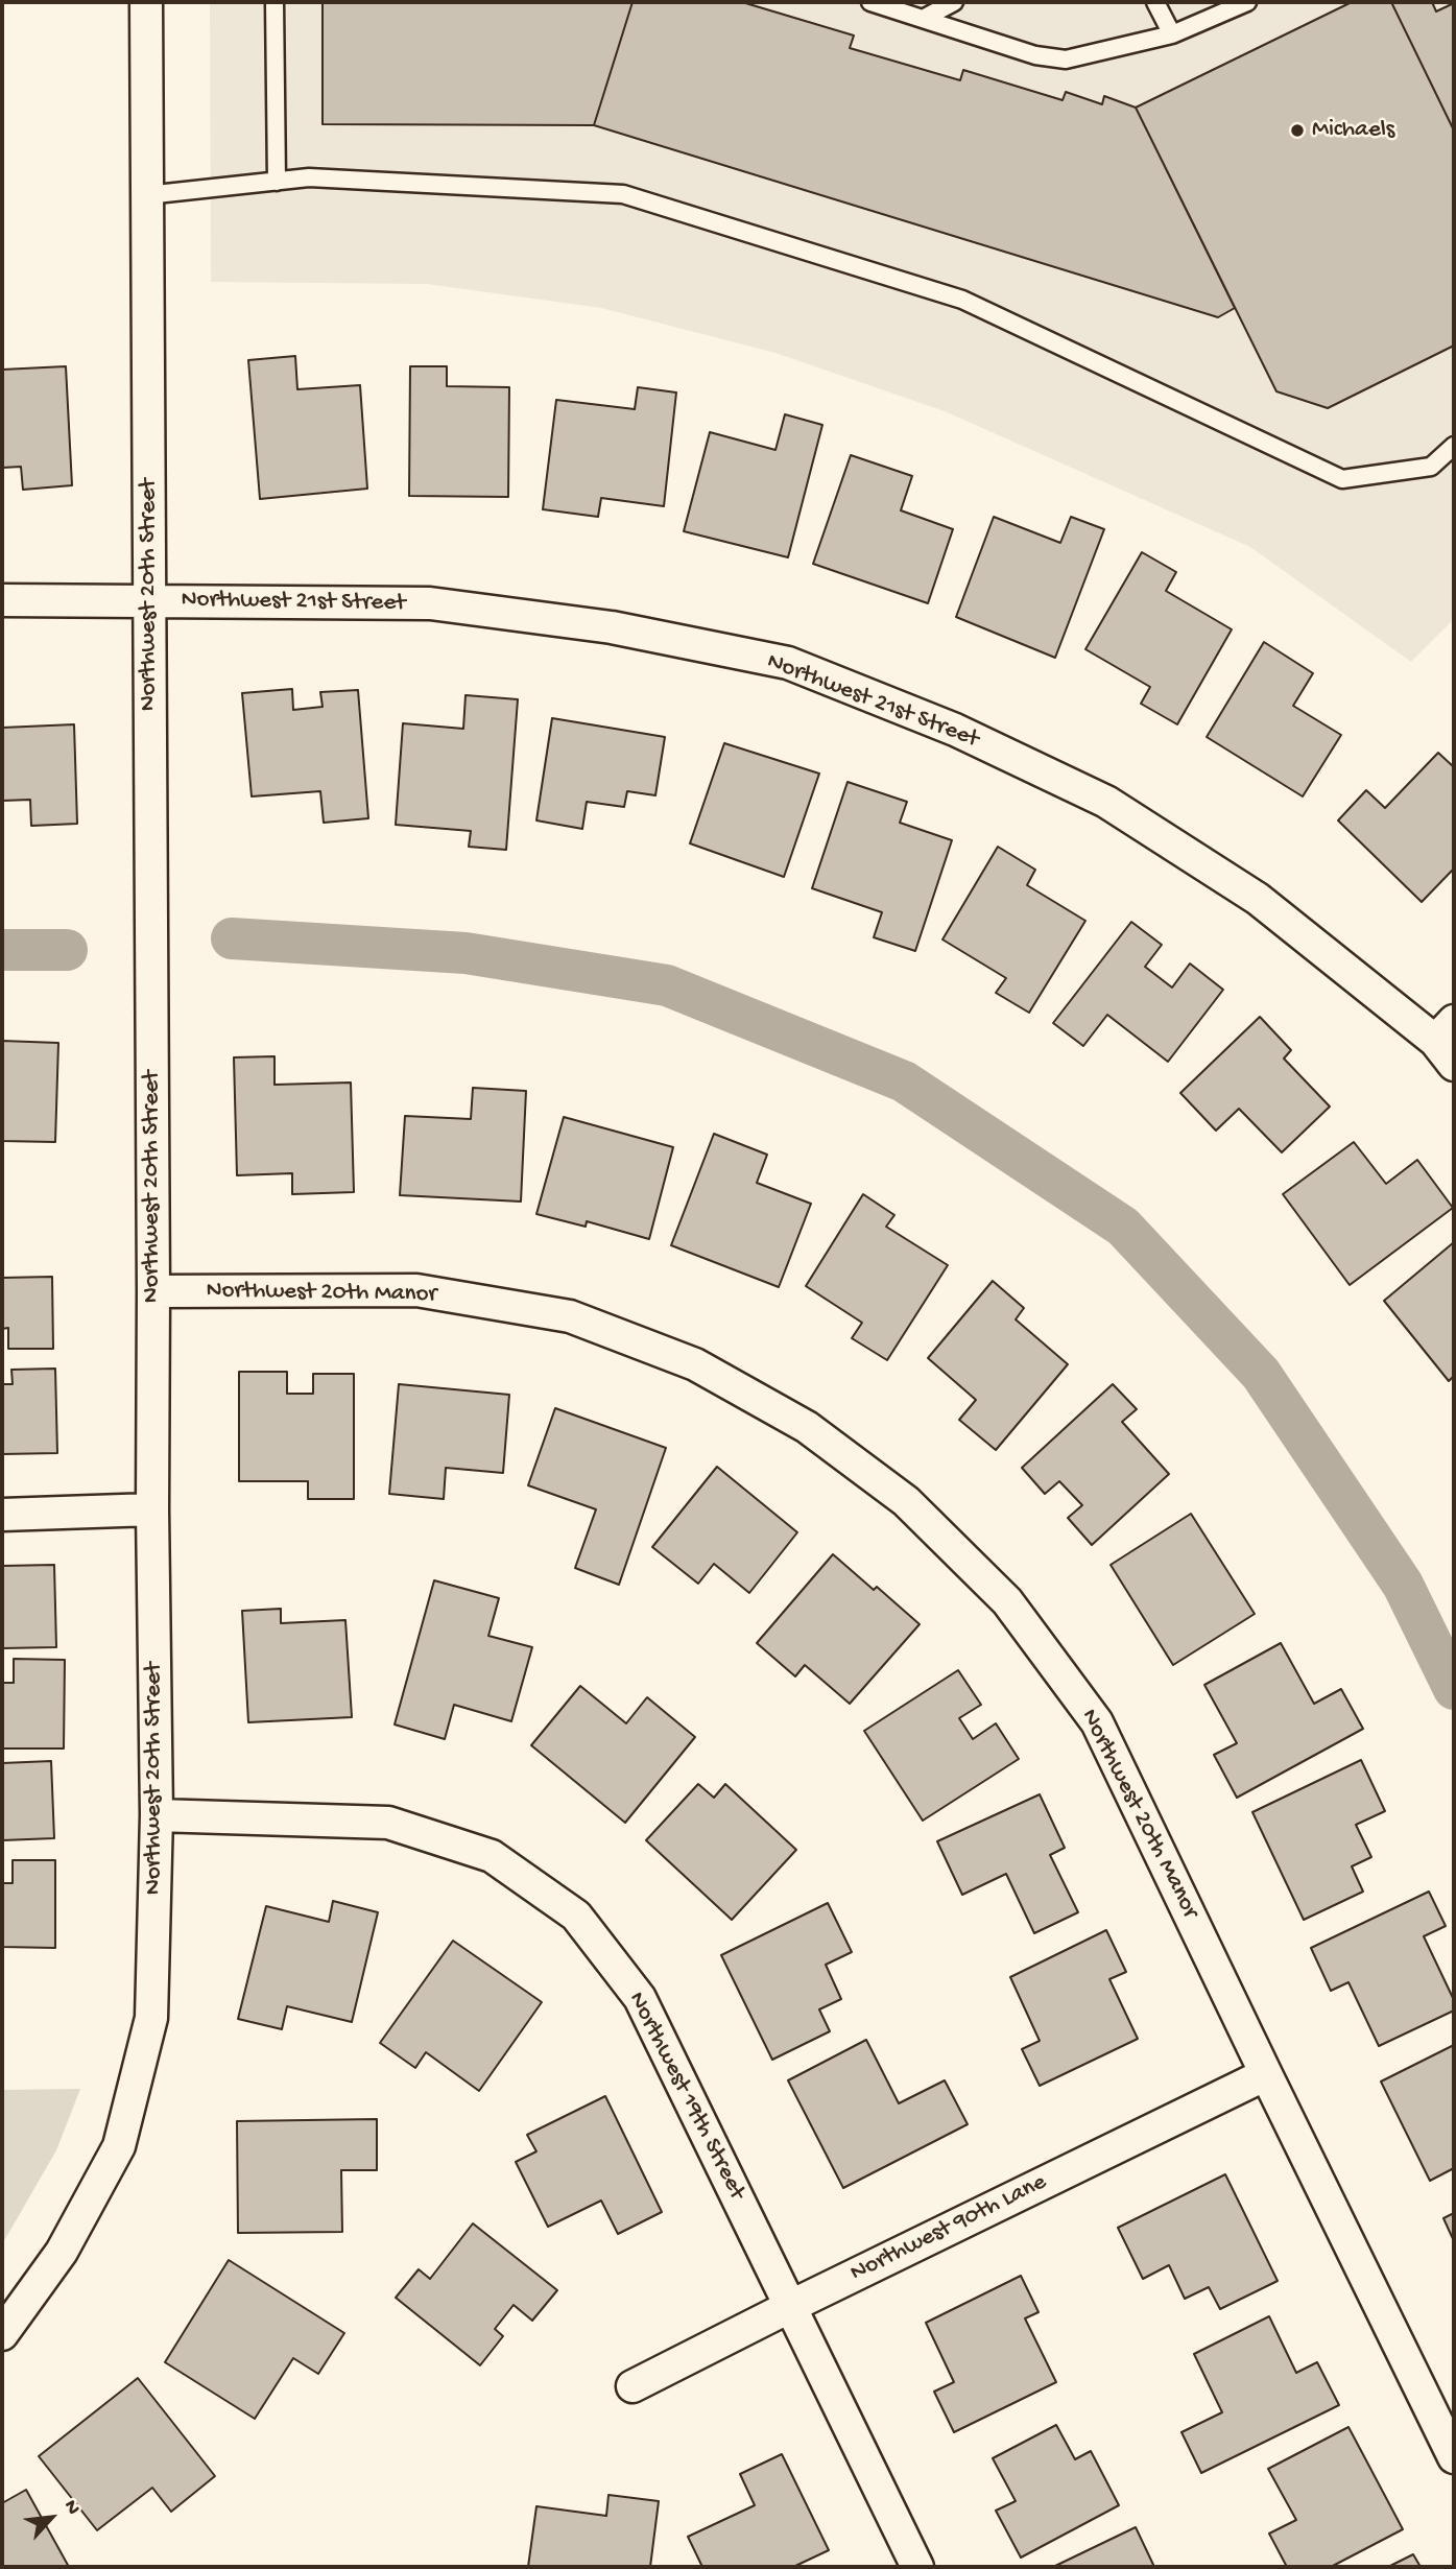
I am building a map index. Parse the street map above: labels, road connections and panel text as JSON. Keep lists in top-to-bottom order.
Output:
{
  "streets": {
    "street": [
      "Northwest 20th Street",
      "Northwest 21st Street",
      "Northwest 20th Manor",
      "Northwest 19th Street",
      "Northwest 90th Lane"
    ]
  },
  "crossings": [
    ["Northwest 20th Street", "Northwest 21st Street"],
    ["Northwest 20th Street", "Northwest 20th Manor"],
    ["Northwest 20th Street", "Northwest 19th Street"],
    ["Northwest 20th Manor", "Northwest 90th Lane"],
    ["Northwest 19th Street", "Northwest 90th Lane"]
  ],
  "places": ["Michaels"],
  "north": "top right"
}
